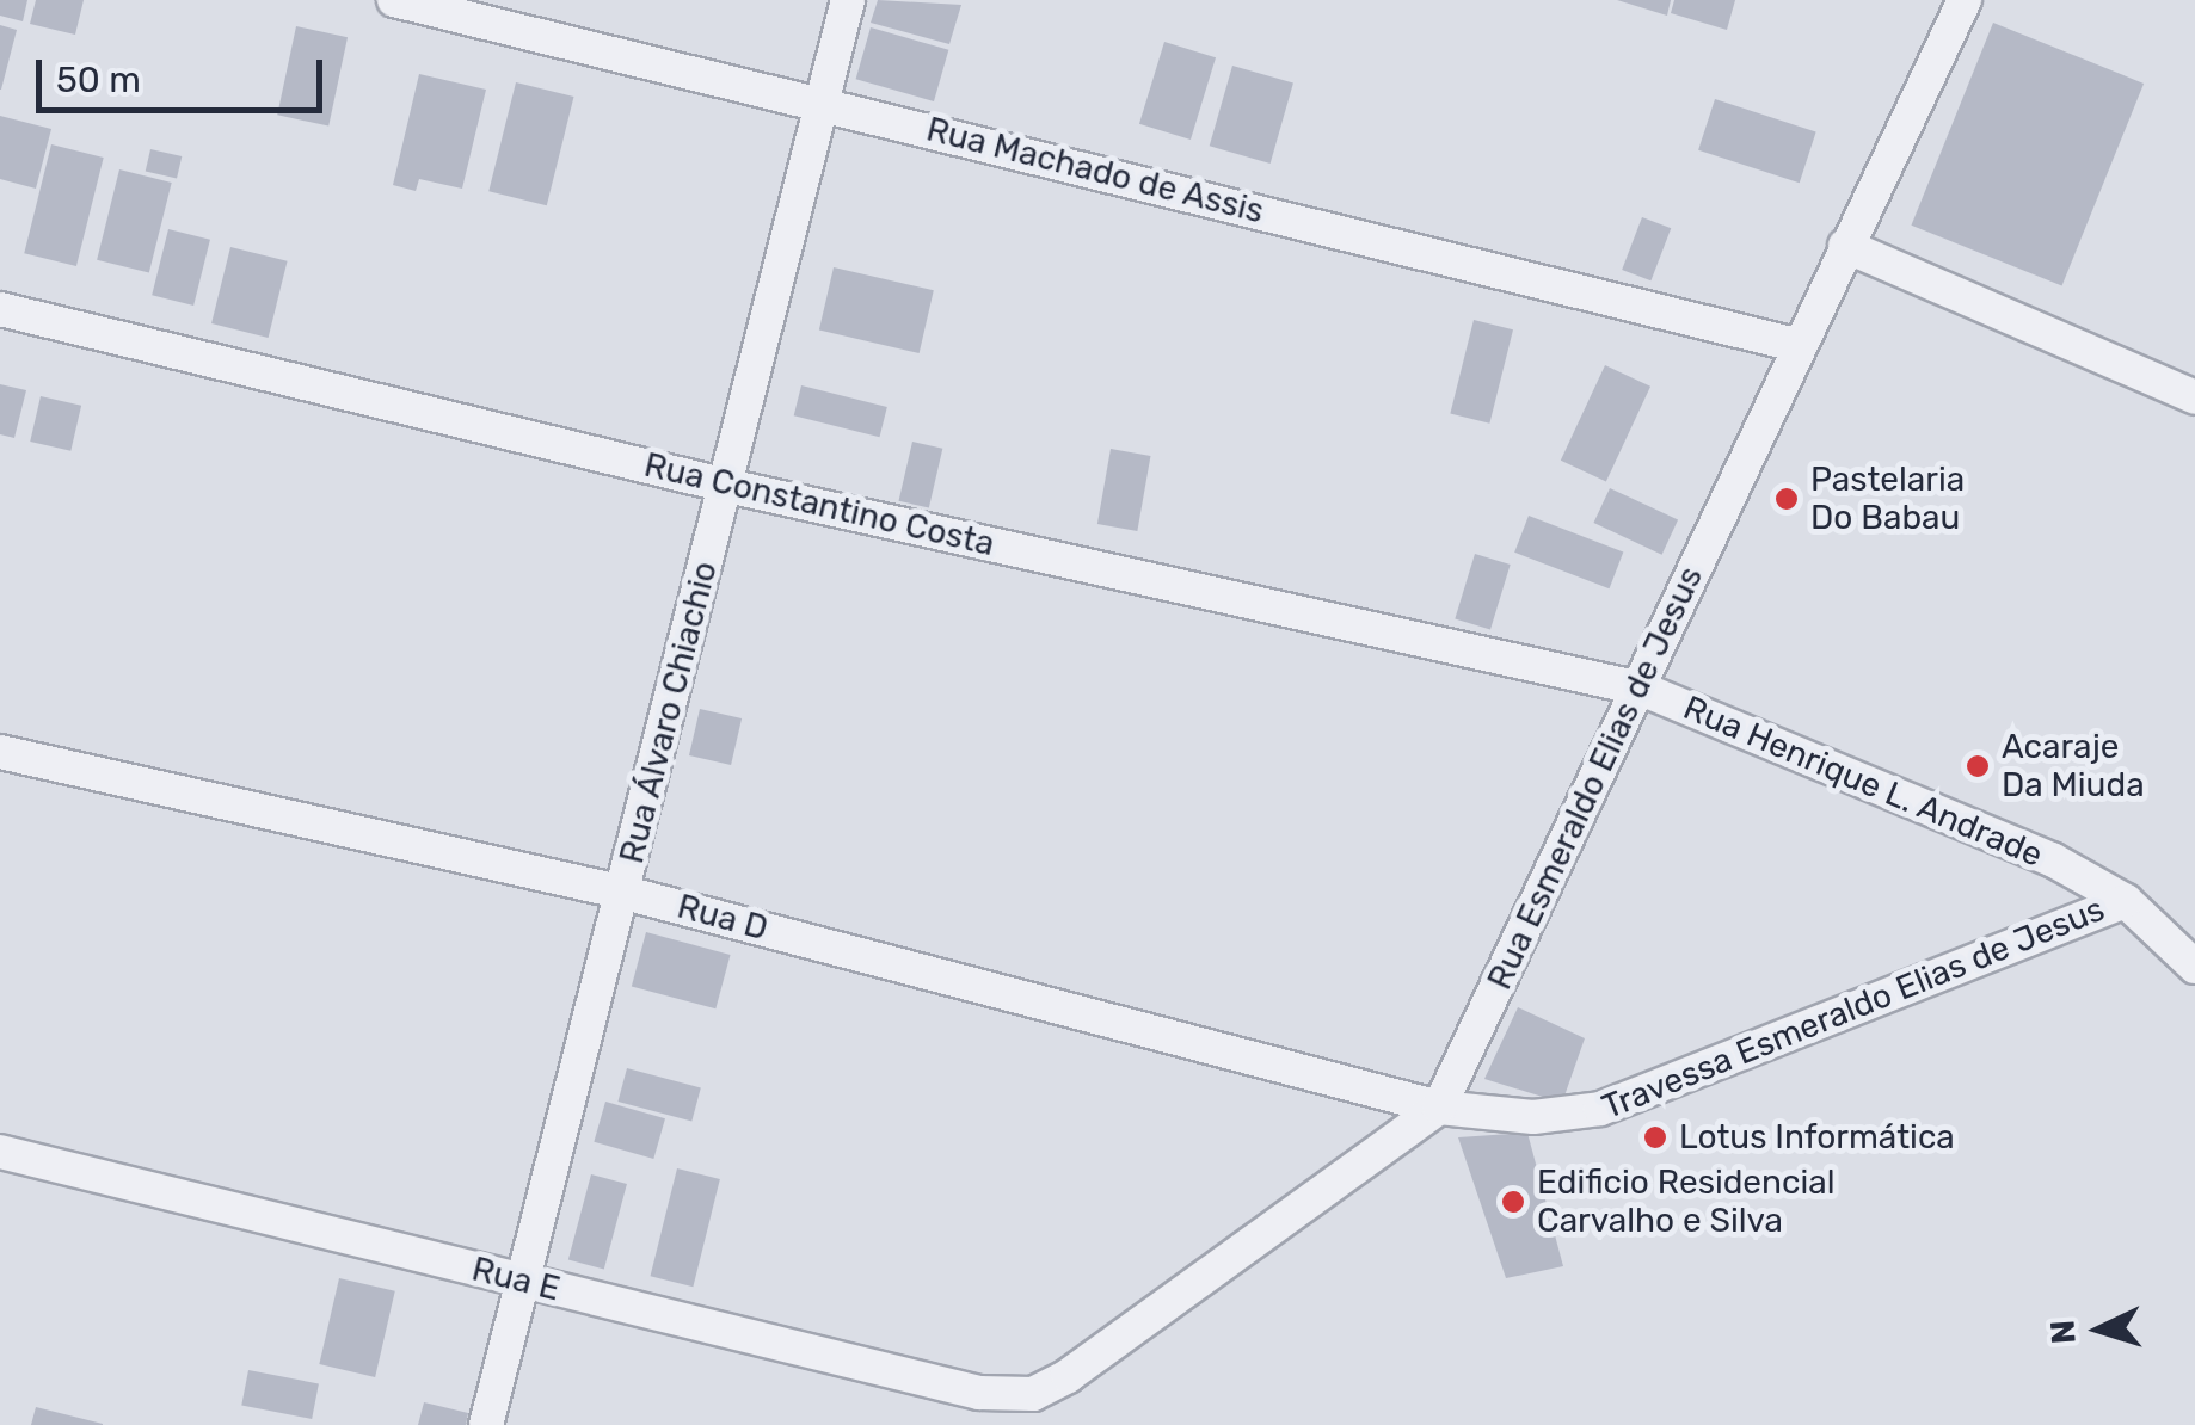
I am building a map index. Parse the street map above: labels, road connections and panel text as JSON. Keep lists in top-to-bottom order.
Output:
{
  "streets": {
    "street": [
      "Rua Machado de Assis",
      "Rua Constantino Costa",
      "Rua Álvaro Chiachio",
      "Rua Esmeraldo Elias de Jesus",
      "Rua Henrique L. Andrade",
      "Rua D",
      "Travessa Esmeraldo Elias de Jesus",
      "Rua E"
    ]
  },
  "crossings": [
    ["Rua Machado de Assis", "Rua Álvaro Chiachio"],
    ["Rua Machado de Assis", "Rua Esmeraldo Elias de Jesus"],
    ["Rua Constantino Costa", "Rua Álvaro Chiachio"],
    ["Rua Constantino Costa", "Rua Esmeraldo Elias de Jesus"],
    ["Rua Constantino Costa", "Rua Henrique L. Andrade"],
    ["Rua Álvaro Chiachio", "Rua D"],
    ["Rua Álvaro Chiachio", "Rua E"],
    ["Rua Esmeraldo Elias de Jesus", "Rua Henrique L. Andrade"],
    ["Rua Esmeraldo Elias de Jesus", "Rua D"],
    ["Rua Esmeraldo Elias de Jesus", "Travessa Esmeraldo Elias de Jesus"],
    ["Rua Esmeraldo Elias de Jesus", "Rua E"],
    ["Rua Henrique L. Andrade", "Travessa Esmeraldo Elias de Jesus"],
    ["Rua D", "Travessa Esmeraldo Elias de Jesus"]
  ],
  "places": [
    "Pastelaria Do Babau",
    "Acaraje Da Miuda",
    "Lotus Informática",
    "Edificio Residencial Carvalho e Silva"
  ],
  "scale_bar": "50 m",
  "north": "left"
}
